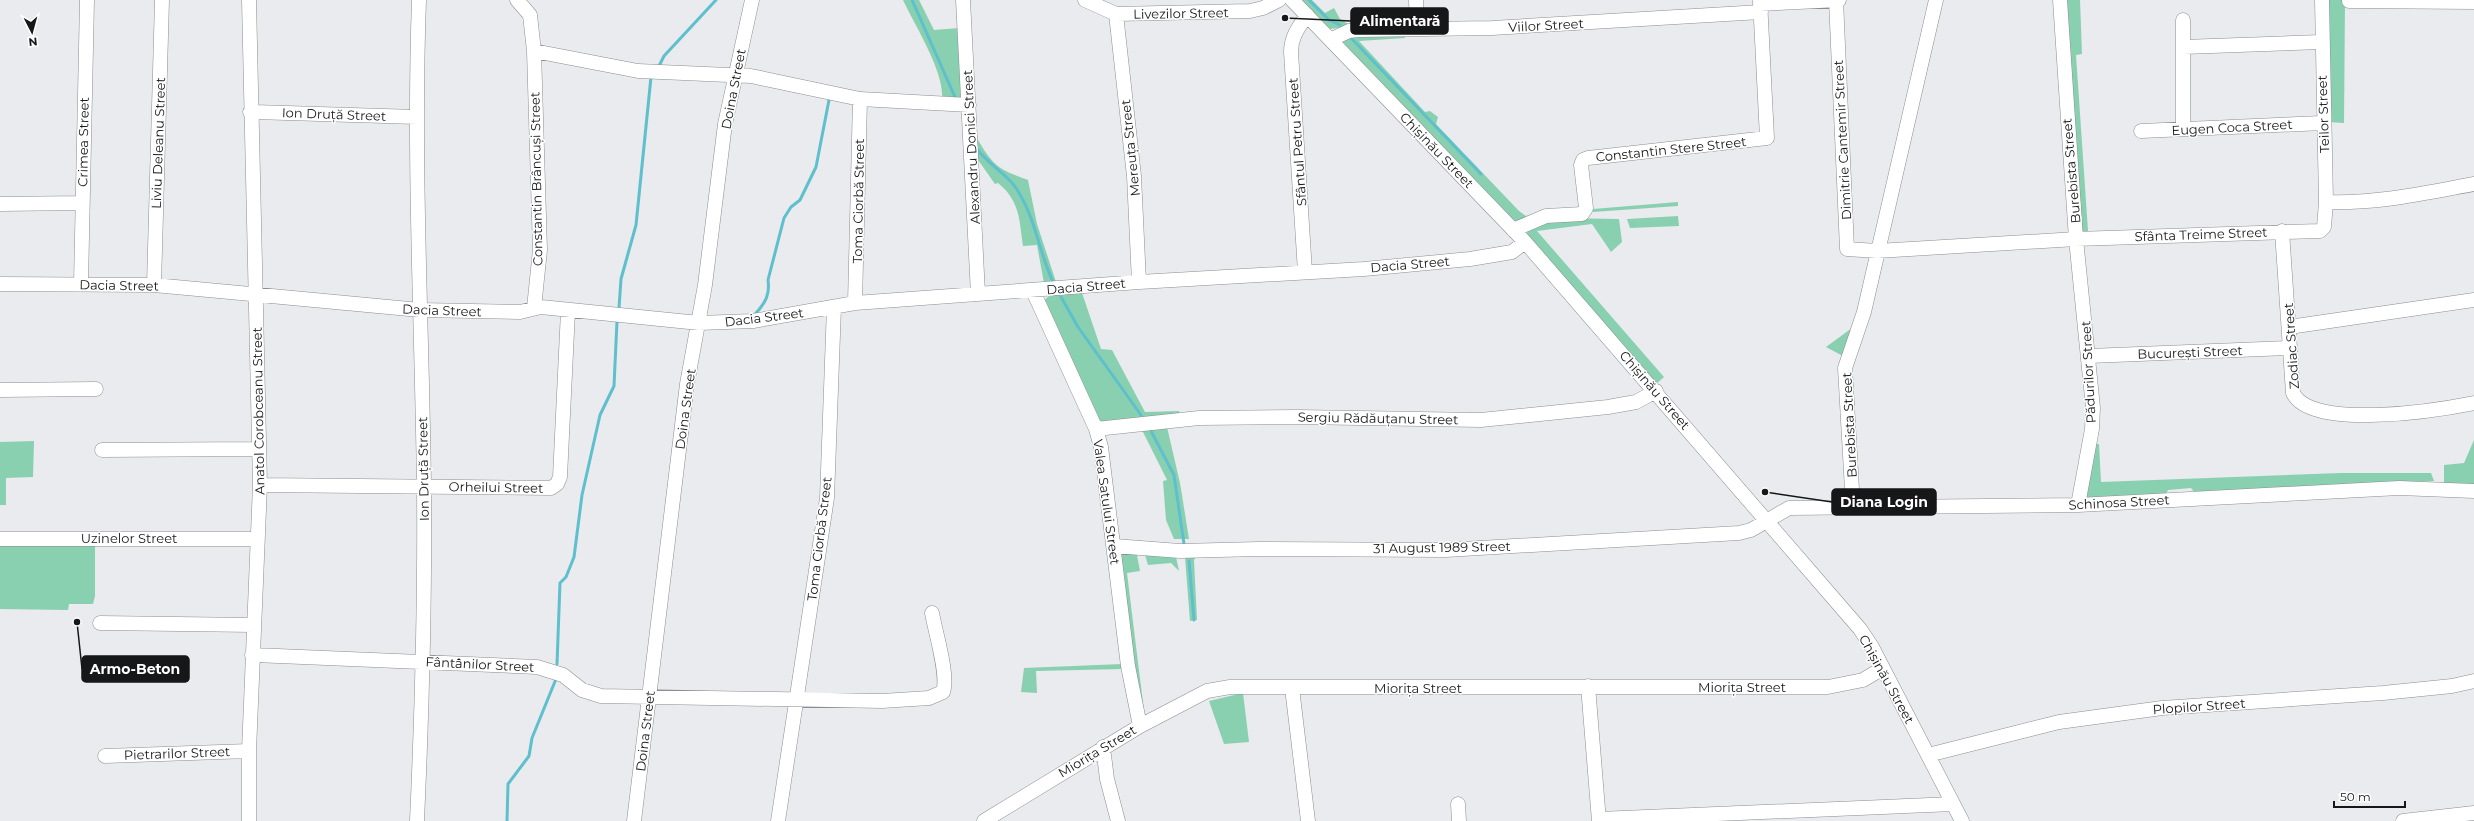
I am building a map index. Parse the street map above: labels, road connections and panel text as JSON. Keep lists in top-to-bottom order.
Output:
{
  "streets": {
    "street": [
      "Livezilor Street",
      "Viilor Street",
      "Doina Street",
      "Ion Druță Street",
      "Teilor Street",
      "Eugen Coca Street",
      "Dimitrie Cantemir Street",
      "Crimea Street",
      "Sfântul Petru Street",
      "Liviu Deleanu Street",
      "Alexandru Donici Street",
      "Mereuța Street",
      "Constantin Stere Street",
      "Chișinău Street",
      "Burebista Street",
      "Constantin Brâncuși Street",
      "Toma Ciorbă Street",
      "Sfânta Treime Street",
      "Dacia Street",
      "Zodiac Street",
      "București Street",
      "Pădurilor Street",
      "Anatol Corobceanu Street",
      "Sergiu Rădăuțanu Street",
      "Orheilui Street",
      "Valea Satului Street",
      "Schinosa Street",
      "Uzinelor Street",
      "31 August 1989 Street",
      "Fântânilor Street",
      "Miorița Street",
      "Plopilor Street",
      "Pietrarilor Street"
    ]
  },
  "crossings": [
    ["Livezilor Street", "Mereuța Street"],
    ["Viilor Street", "Constantin Stere Street"],
    ["Viilor Street", "Chișinău Street"],
    ["Doina Street", "Dacia Street"],
    ["Doina Street", "Fântânilor Street"],
    ["Ion Druță Street", "Dacia Street"],
    ["Ion Druță Street", "Anatol Corobceanu Street"],
    ["Ion Druță Street", "Orheilui Street"],
    ["Ion Druță Street", "Fântânilor Street"],
    ["Teilor Street", "Eugen Coca Street"],
    ["Teilor Street", "Sfânta Treime Street"],
    ["Dimitrie Cantemir Street", "Burebista Street"],
    ["Crimea Street", "Dacia Street"],
    ["Sfântul Petru Street", "Chișinău Street"],
    ["Sfântul Petru Street", "Dacia Street"],
    ["Liviu Deleanu Street", "Dacia Street"],
    ["Alexandru Donici Street", "Dacia Street"],
    ["Mereuța Street", "Dacia Street"],
    ["Constantin Stere Street", "Chișinău Street"],
    ["Chișinău Street", "Dacia Street"],
    ["Chișinău Street", "Sergiu Rădăuțanu Street"],
    ["Chișinău Street", "Schinosa Street"],
    ["Chișinău Street", "31 August 1989 Street"],
    ["Chișinău Street", "Miorița Street"],
    ["Chișinău Street", "Plopilor Street"],
    ["Burebista Street", "Sfânta Treime Street"],
    ["Burebista Street", "Pădurilor Street"],
    ["Burebista Street", "Schinosa Street"],
    ["Constantin Brâncuși Street", "Dacia Street"],
    ["Toma Ciorbă Street", "Dacia Street"],
    ["Toma Ciorbă Street", "Fântânilor Street"],
    ["Sfânta Treime Street", "Zodiac Street"],
    ["Sfânta Treime Street", "Pădurilor Street"],
    ["Dacia Street", "Anatol Corobceanu Street"],
    ["Dacia Street", "Orheilui Street"],
    ["Dacia Street", "Valea Satului Street"],
    ["Zodiac Street", "București Street"],
    ["București Street", "Pădurilor Street"],
    ["Pădurilor Street", "Schinosa Street"],
    ["Anatol Corobceanu Street", "Orheilui Street"],
    ["Anatol Corobceanu Street", "Uzinelor Street"],
    ["Anatol Corobceanu Street", "Fântânilor Street"],
    ["Anatol Corobceanu Street", "Pietrarilor Street"],
    ["Sergiu Rădăuțanu Street", "Valea Satului Street"],
    ["Valea Satului Street", "31 August 1989 Street"],
    ["Valea Satului Street", "Miorița Street"],
    ["Schinosa Street", "31 August 1989 Street"]
  ],
  "places": ["Alimentară", "Diana Login", "Armo-Beton"],
  "scale_bar": "50 m",
  "north": "bottom"
}
